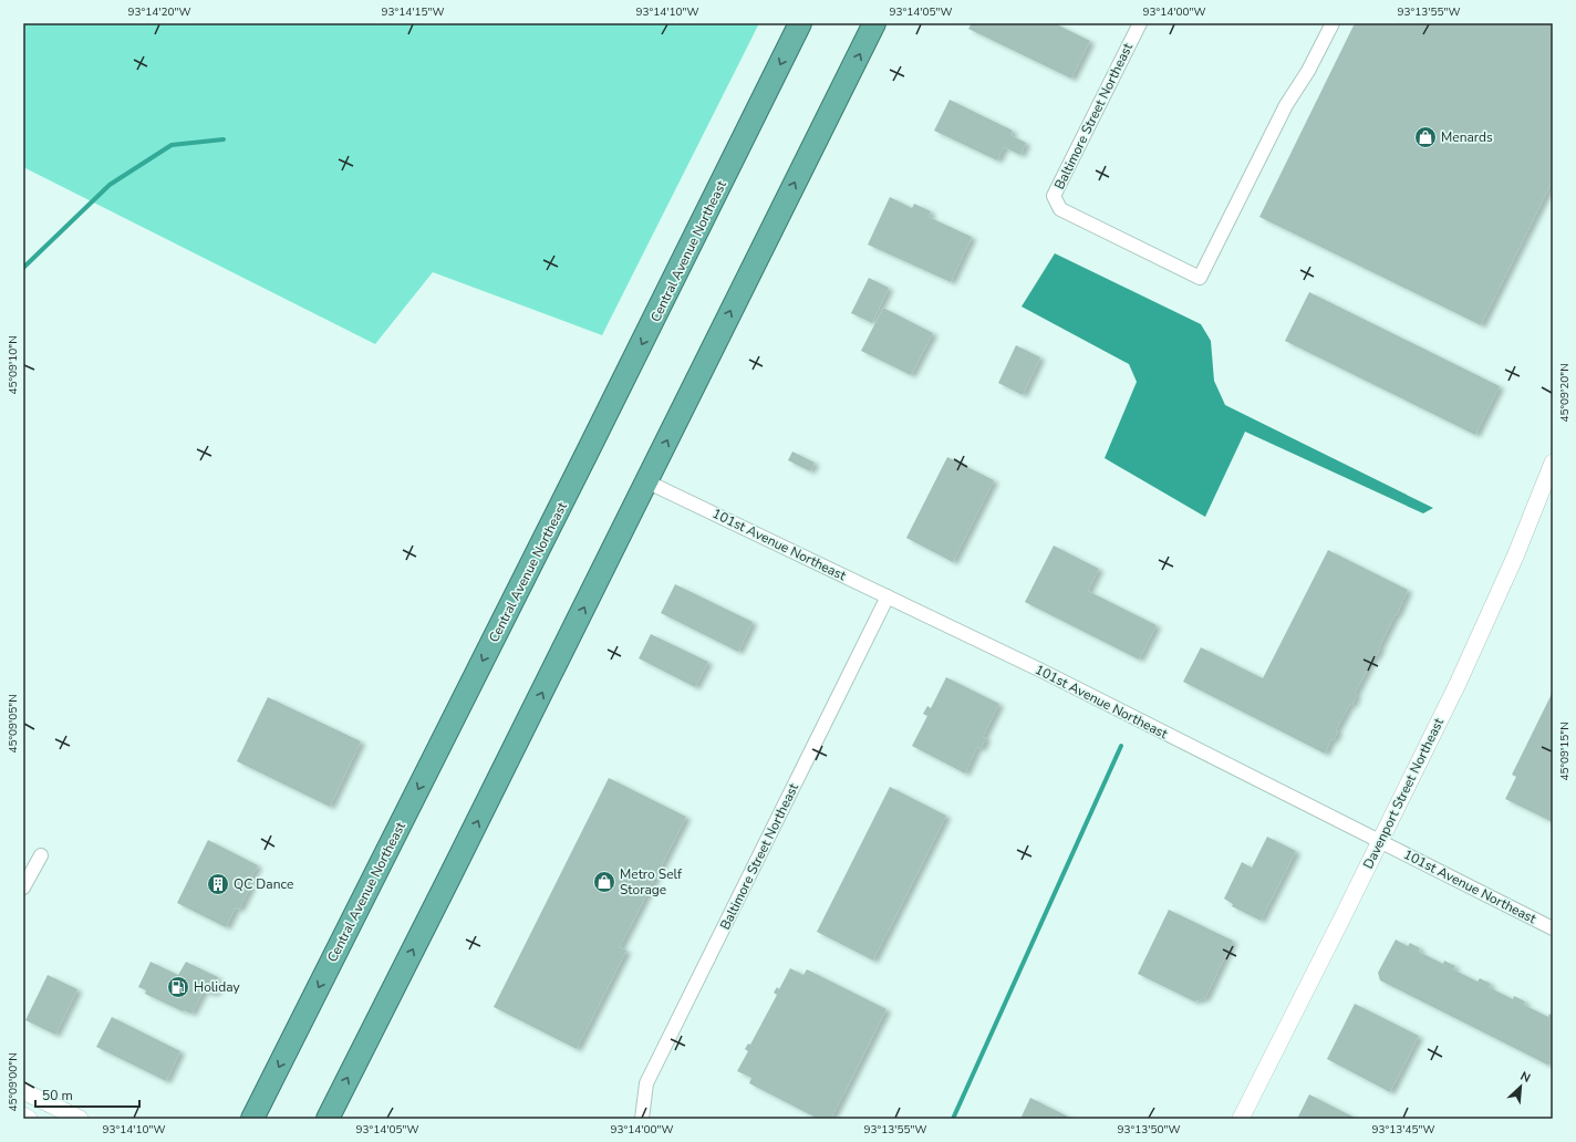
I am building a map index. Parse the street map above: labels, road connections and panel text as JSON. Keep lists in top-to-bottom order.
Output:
{
  "streets": {
    "highway": ["Central Avenue Northeast"],
    "street": ["Baltimore Street Northeast", "101st Avenue Northeast", "Davenport Street Northeast"]
  },
  "crossings": [
    ["Baltimore Street Northeast", "101st Avenue Northeast"],
    ["101st Avenue Northeast", "Davenport Street Northeast"]
  ],
  "places": {
    "shop": ["Menards", "Metro Self Storage"],
    "building": ["QC Dance"],
    "fuel station": ["Holiday"]
  },
  "scale_bar": "50 m",
  "north": "top right",
  "coordinates": [
    "93°14'20\"W",
    "93°14'15\"W",
    "93°14'10\"W",
    "93°14'05\"W",
    "93°14'00\"W",
    "93°13'55\"W",
    "45°09'10\"N",
    "45°09'20\"N",
    "45°09'05\"N",
    "45°09'15\"N",
    "45°09'00\"N",
    "93°13'50\"W",
    "93°13'45\"W"
  ]
}
